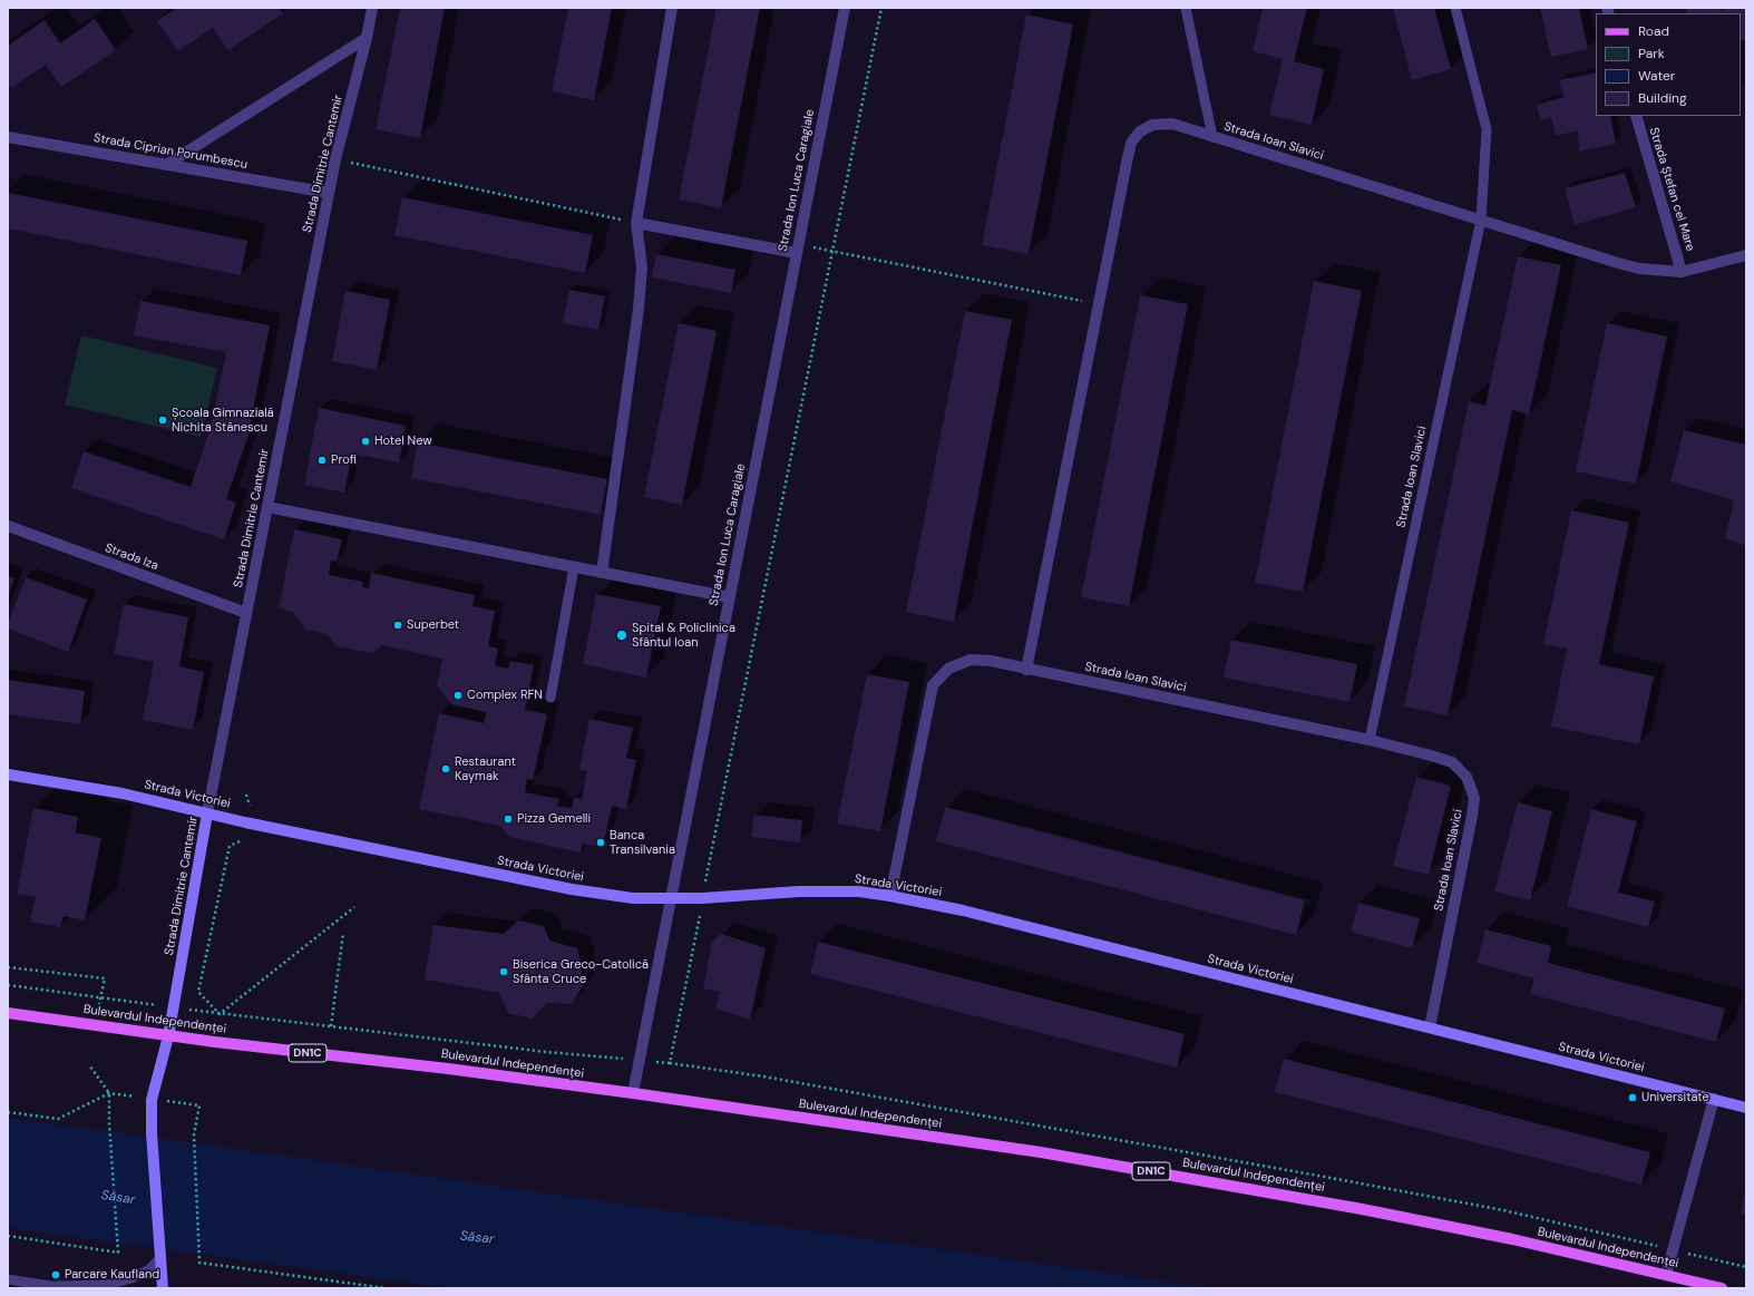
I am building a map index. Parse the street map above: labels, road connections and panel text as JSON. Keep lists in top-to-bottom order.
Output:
{
  "streets": {
    "main road": ["Bulevardul Independenței", "DN1C"],
    "street": [
      "Strada Ioan Slavici",
      "Strada Ciprian Porumbescu",
      "Strada Dimitrie Cantemir",
      "Strada Ion Luca Caragiale",
      "Strada Ștefan cel Mare",
      "Strada Iza",
      "Strada Victoriei"
    ]
  },
  "crossings": [
    ["Strada Ioan Slavici", "Strada Ștefan cel Mare"],
    ["Strada Ioan Slavici", "Strada Victoriei"],
    ["Strada Ciprian Porumbescu", "Strada Dimitrie Cantemir"],
    ["Strada Dimitrie Cantemir", "Strada Iza"],
    ["Strada Dimitrie Cantemir", "Strada Victoriei"],
    ["Strada Dimitrie Cantemir", "Bulevardul Independenței"],
    ["Strada Ion Luca Caragiale", "Strada Victoriei"],
    ["Strada Ion Luca Caragiale", "Bulevardul Independenței"]
  ],
  "water": ["Săsar"],
  "places": [
    "Școala Gimnazială Nichita Stănescu",
    "Hotel New",
    "Profi",
    "Superbet",
    "Spital & Policlinica Sfântul Ioan",
    "Complex RFN",
    "Restaurant Kaymak",
    "Pizza Gemelli",
    "Banca Transilvania",
    "Biserica Greco-Catolică Sfânta Cruce",
    "Universitate",
    "Parcare Kaufland"
  ],
  "legend": [
    "Road",
    "Park",
    "Water",
    "Building"
  ]
}
